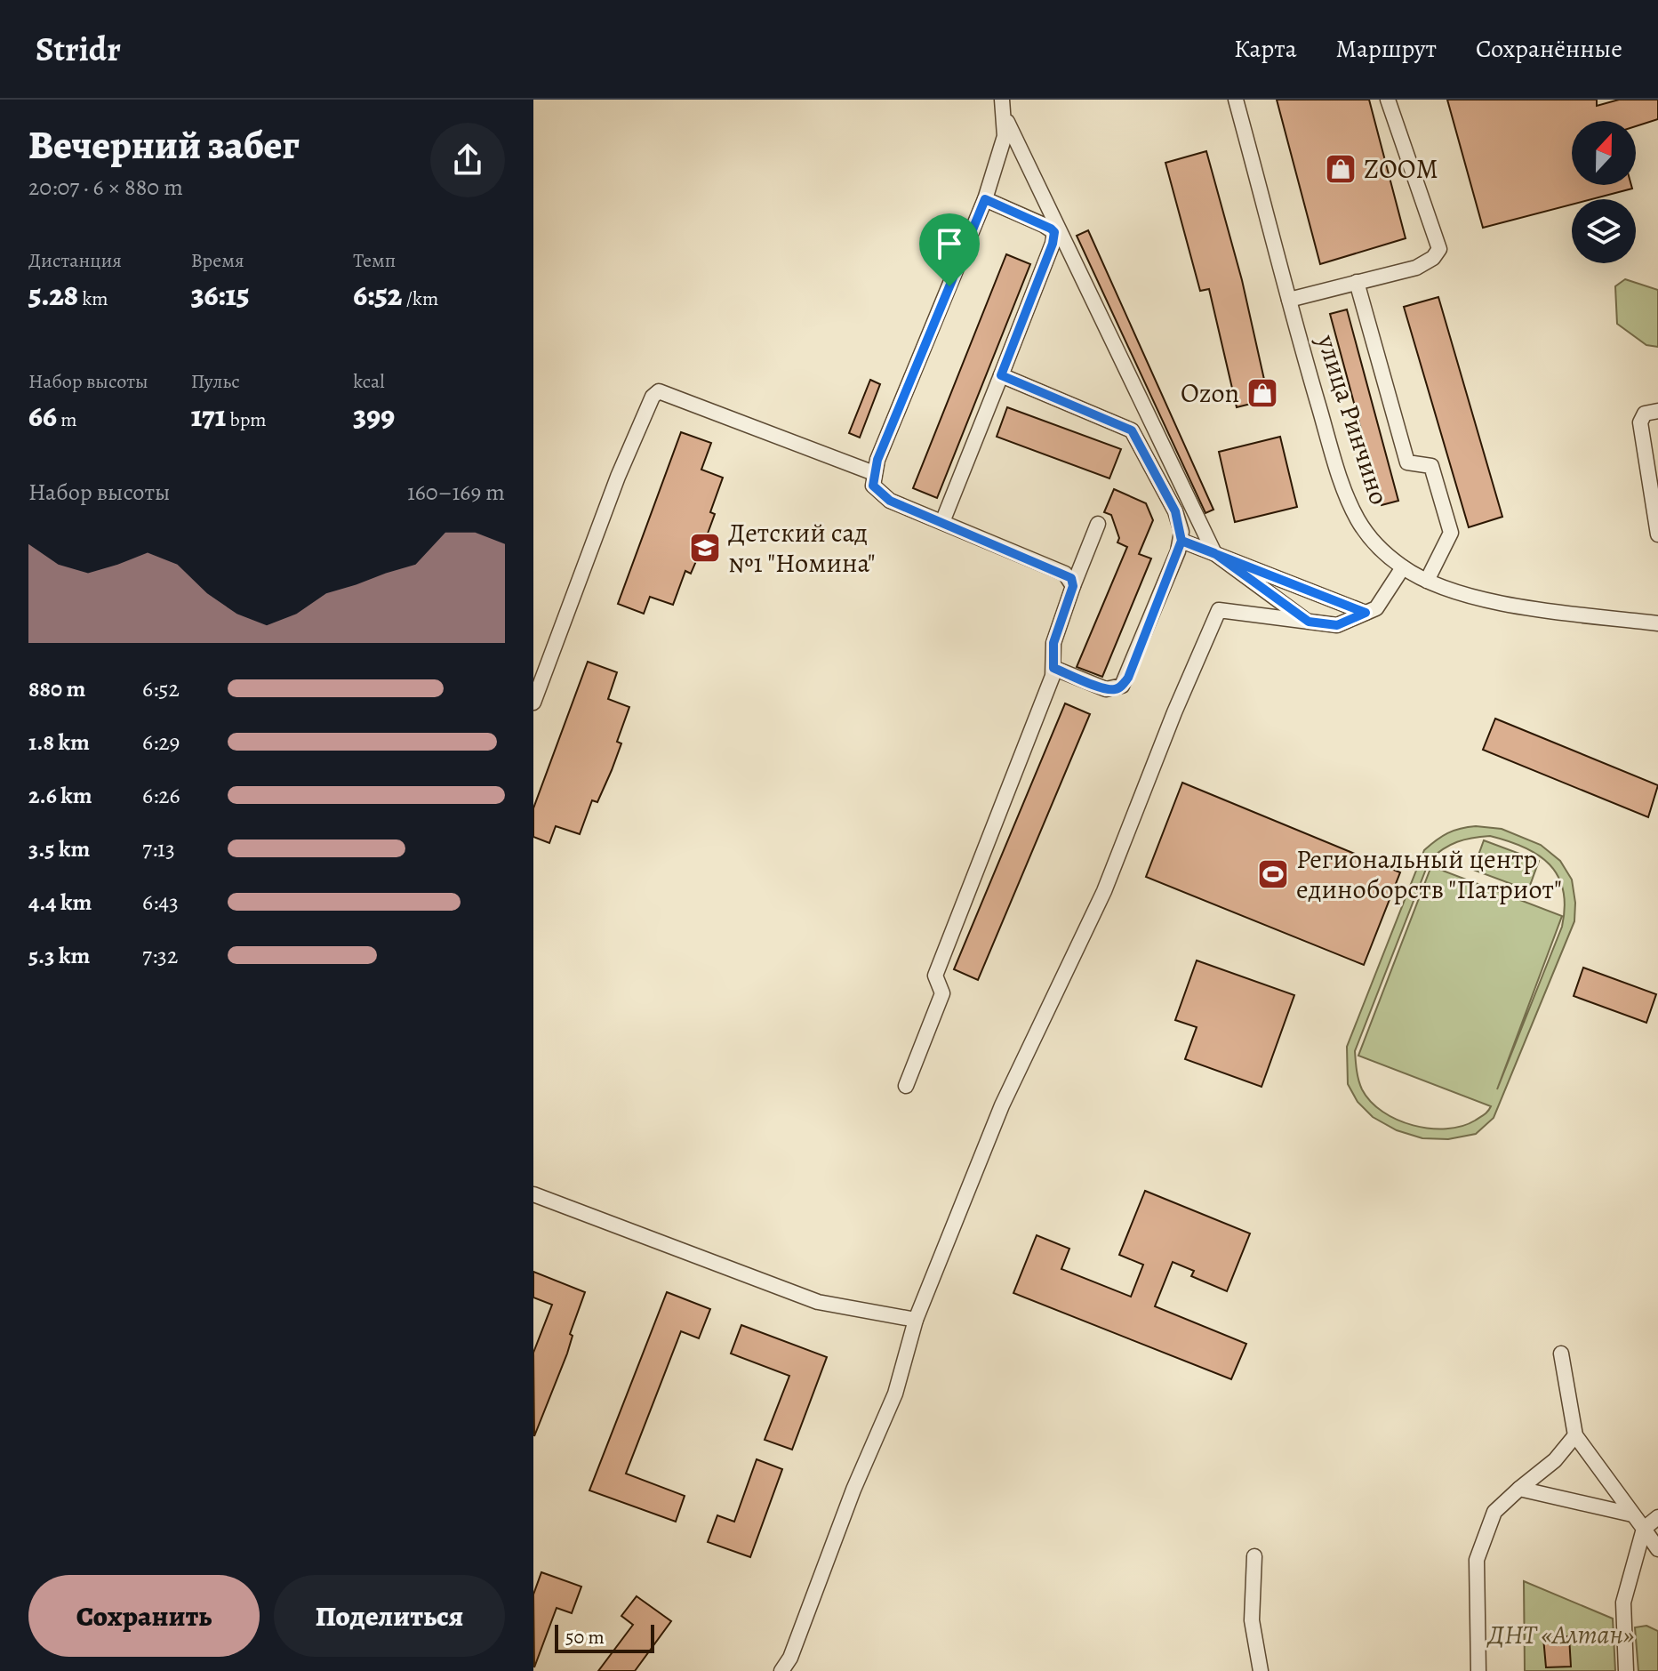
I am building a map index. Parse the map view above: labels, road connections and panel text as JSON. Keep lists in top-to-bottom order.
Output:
{
  "streets": {
    "street": ["улица Ринчино"]
  },
  "parks": ["ДНТ «Алтан»"],
  "places": {
    "shop": ["ZOOM", "Ozon"],
    "school or university": ["Детский сад №1 \"Номина\""],
    "sports": ["Региональный центр единоборств \"Патриот\""]
  },
  "scale_bar": "50 m",
  "north": "top",
  "page": {
    "header": "Stridr",
    "nav": ["Карта", "Маршрут", "Сохранённые"],
    "heading": ["Вечерний забег", "20:07 · 6 × 880 m"],
    "stats": [
      ["Дистанция", "5.28 km"],
      ["Время", "36:15"],
      ["Темп", "6:52 /km"],
      ["Набор высоты", "66 m"],
      ["Пульс", "171 bpm"],
      ["kcal", "399"]
    ],
    "chart": ["Набор высоты", "160–169 m"],
    "list": [
      {
        "name": "880 m",
        "note": "6:52"
      },
      {
        "name": "1.8 km",
        "note": "6:29"
      },
      {
        "name": "2.6 km",
        "note": "6:26"
      },
      {
        "name": "3.5 km",
        "note": "7:13"
      },
      {
        "name": "4.4 km",
        "note": "6:43"
      },
      {
        "name": "5.3 km",
        "note": "7:32"
      }
    ],
    "buttons": ["Сохранить", "Поделиться"],
    "scale": "50 m"
  }
}
